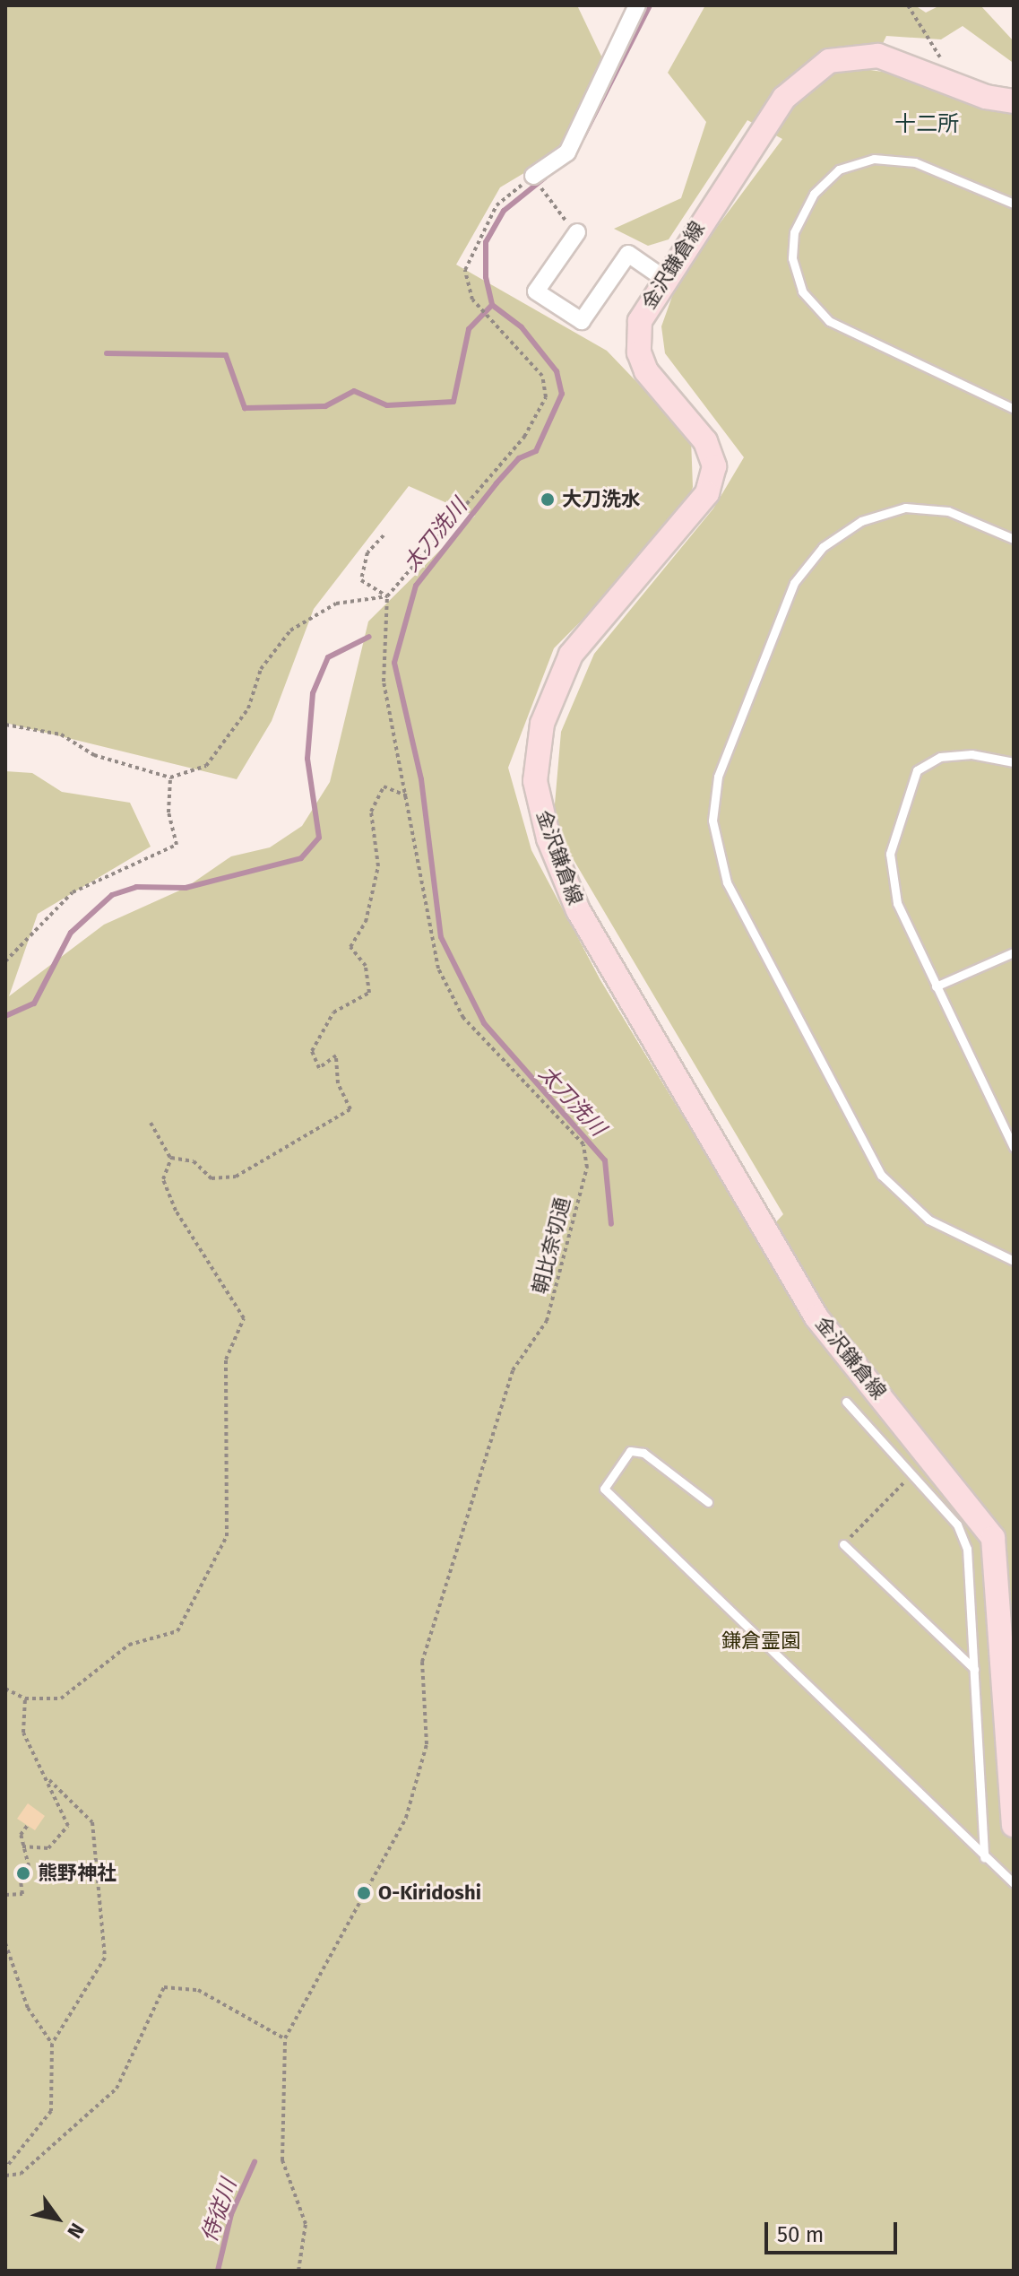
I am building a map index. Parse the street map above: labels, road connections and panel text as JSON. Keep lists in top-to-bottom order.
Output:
{
  "streets": {
    "main road": ["金沢鎌倉線"],
    "path": ["朝比奈切通"]
  },
  "districts": ["十二所"],
  "water": ["太刀洗川", "侍従川"],
  "parks": ["鎌倉霊園"],
  "places": ["大刀洗水", "熊野神社", "O-Kiridoshi"],
  "scale_bar": "50 m",
  "north": "bottom right"
}
